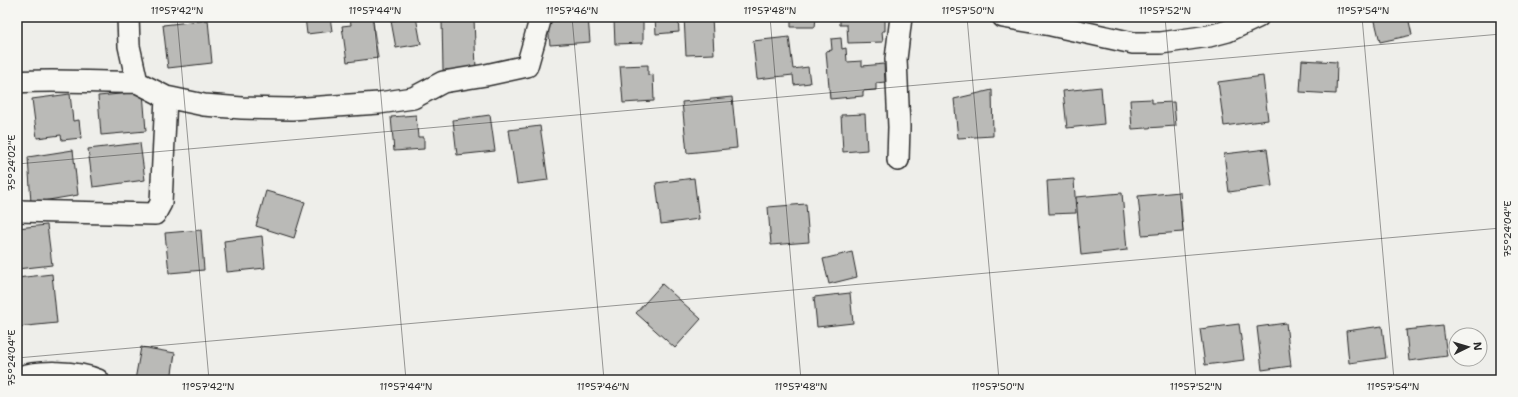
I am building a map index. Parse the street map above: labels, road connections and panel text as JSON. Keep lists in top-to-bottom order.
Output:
{
  "north": "right",
  "coordinates": [
    "11°57'42\"N",
    "11°57'44\"N",
    "11°57'46\"N",
    "11°57'48\"N",
    "11°57'50\"N",
    "11°57'52\"N",
    "11°57'54\"N",
    "75°24'02\"E",
    "75°24'04\"E"
  ]
}
